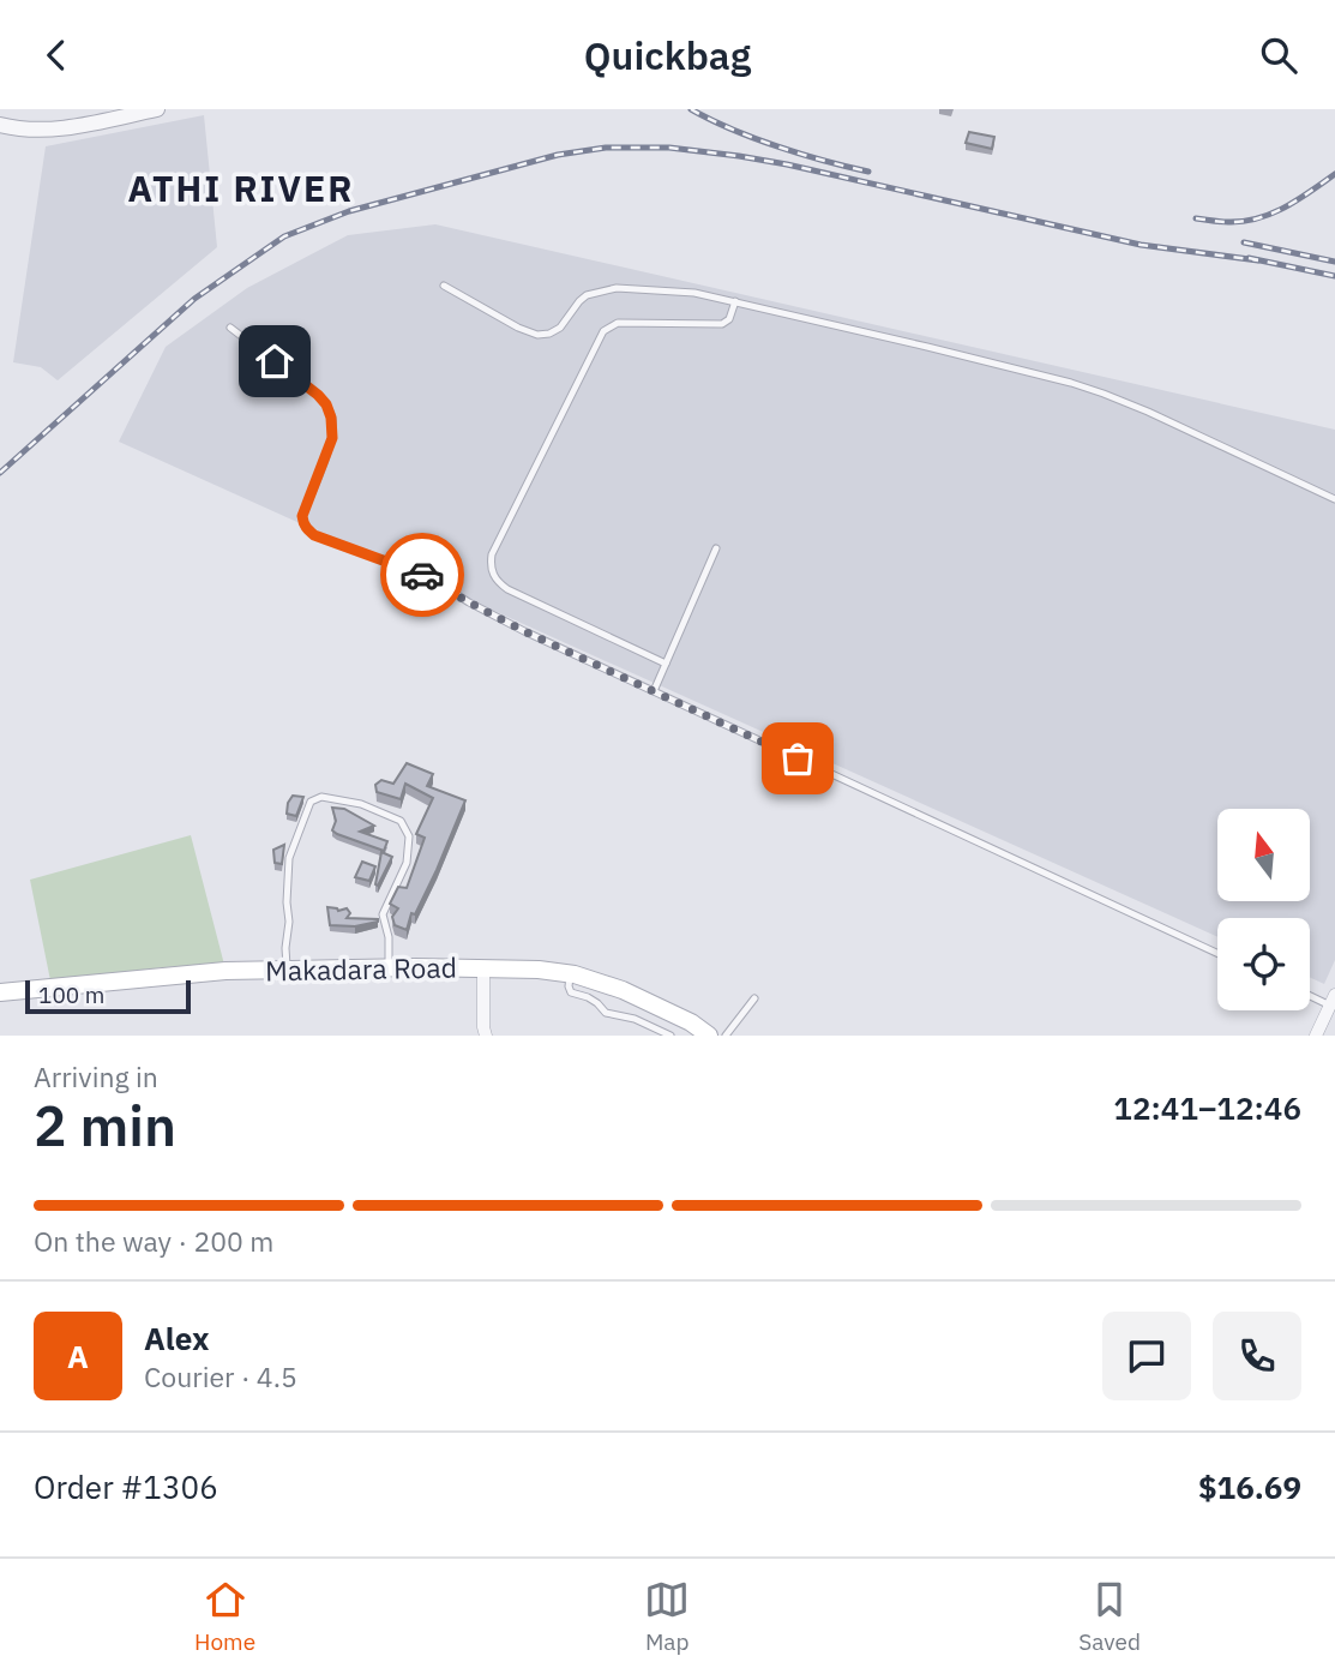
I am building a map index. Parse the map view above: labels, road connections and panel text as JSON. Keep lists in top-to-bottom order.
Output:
{
  "streets": {
    "main road": ["Makadara Road"]
  },
  "districts": ["ATHI RIVER"],
  "scale_bar": "100 m",
  "north": "top",
  "page": {
    "header": "Quickbag",
    "scale": "100 m",
    "heading": ["2 min", "Arriving in", "12:41–12:46"],
    "panel": [
      "Alex",
      "Courier · 4.5",
      "Order #1306",
      "$16.69"
    ],
    "bar": "On the way · 200 m",
    "round": "A",
    "tabs": ["Home", "Map", "Saved"]
  }
}
